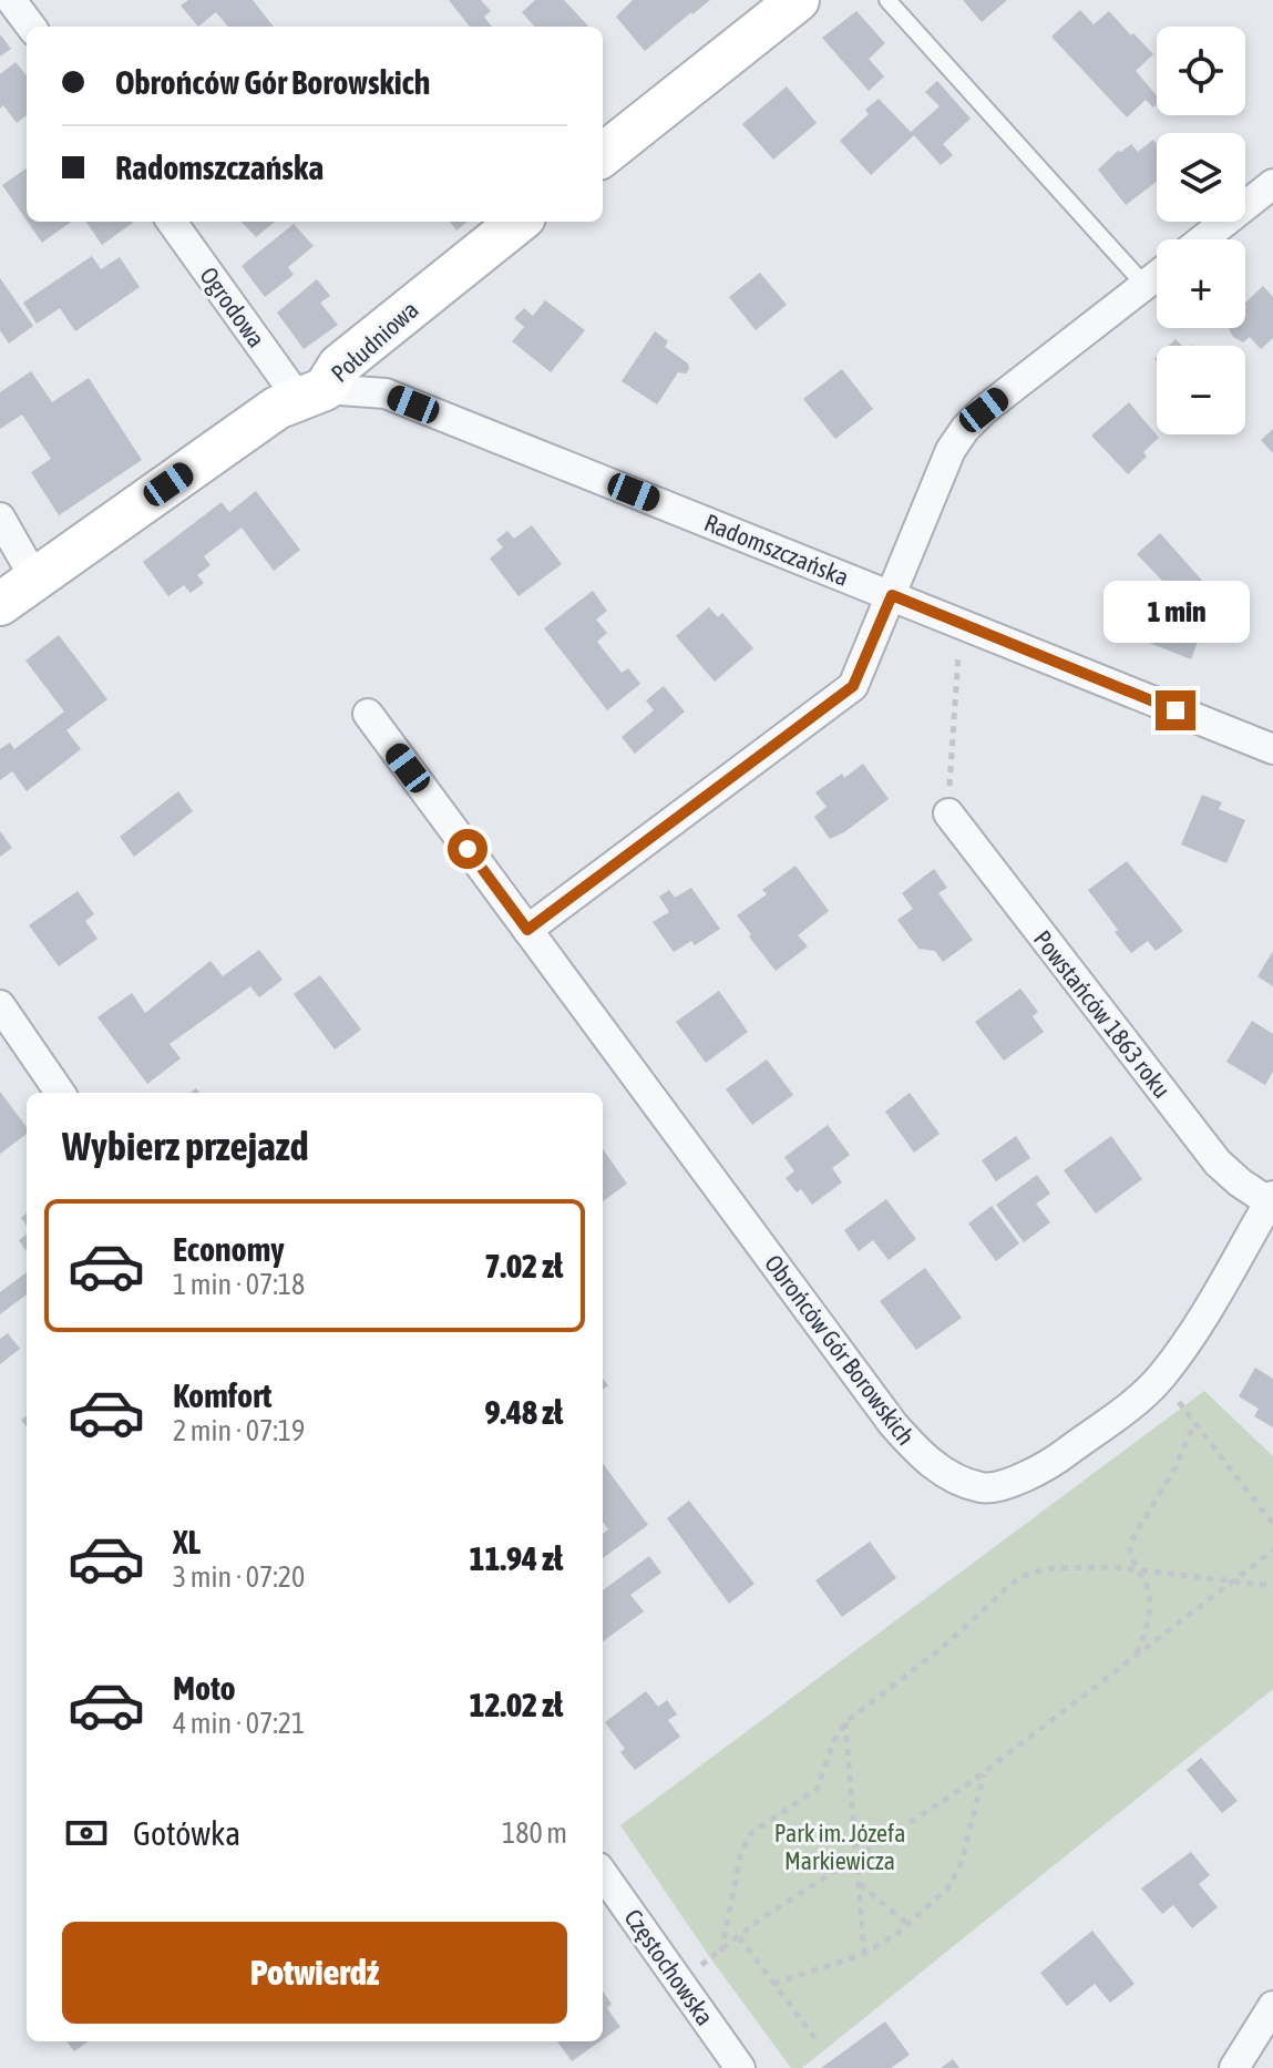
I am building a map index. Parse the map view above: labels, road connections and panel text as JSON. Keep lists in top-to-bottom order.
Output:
{
  "streets": {
    "street": [
      "Ogrodowa",
      "Południowa",
      "Radomszczańska",
      "Powstańców 1863 roku",
      "Obrońców Gór Borowskich",
      "Częstochowska"
    ]
  },
  "crossings": [
    ["Ogrodowa", "Południowa"],
    ["Ogrodowa", "Radomszczańska"],
    ["Południowa", "Radomszczańska"],
    ["Powstańców 1863 roku", "Obrońców Gór Borowskich"]
  ],
  "parks": ["Park im. Józefa Markiewicza"],
  "page": {
    "map_buttons": ["+", "−"],
    "banner": ["Obrońców Gór Borowskich", "Radomszczańska"],
    "bubble": "1 min",
    "heading": "Wybierz przejazd",
    "list": [
      {
        "name": "Economy",
        "note": "1 min · 07:18",
        "value": "7.02 zł"
      },
      {
        "name": "Komfort",
        "note": "2 min · 07:19",
        "value": "9.48 zł"
      },
      {
        "name": "XL",
        "note": "3 min · 07:20",
        "value": "11.94 zł"
      },
      {
        "name": "Moto",
        "note": "4 min · 07:21",
        "value": "12.02 zł"
      }
    ],
    "pay": ["Gotówka", "180 m"],
    "buttons": "Potwierdź"
  }
}
